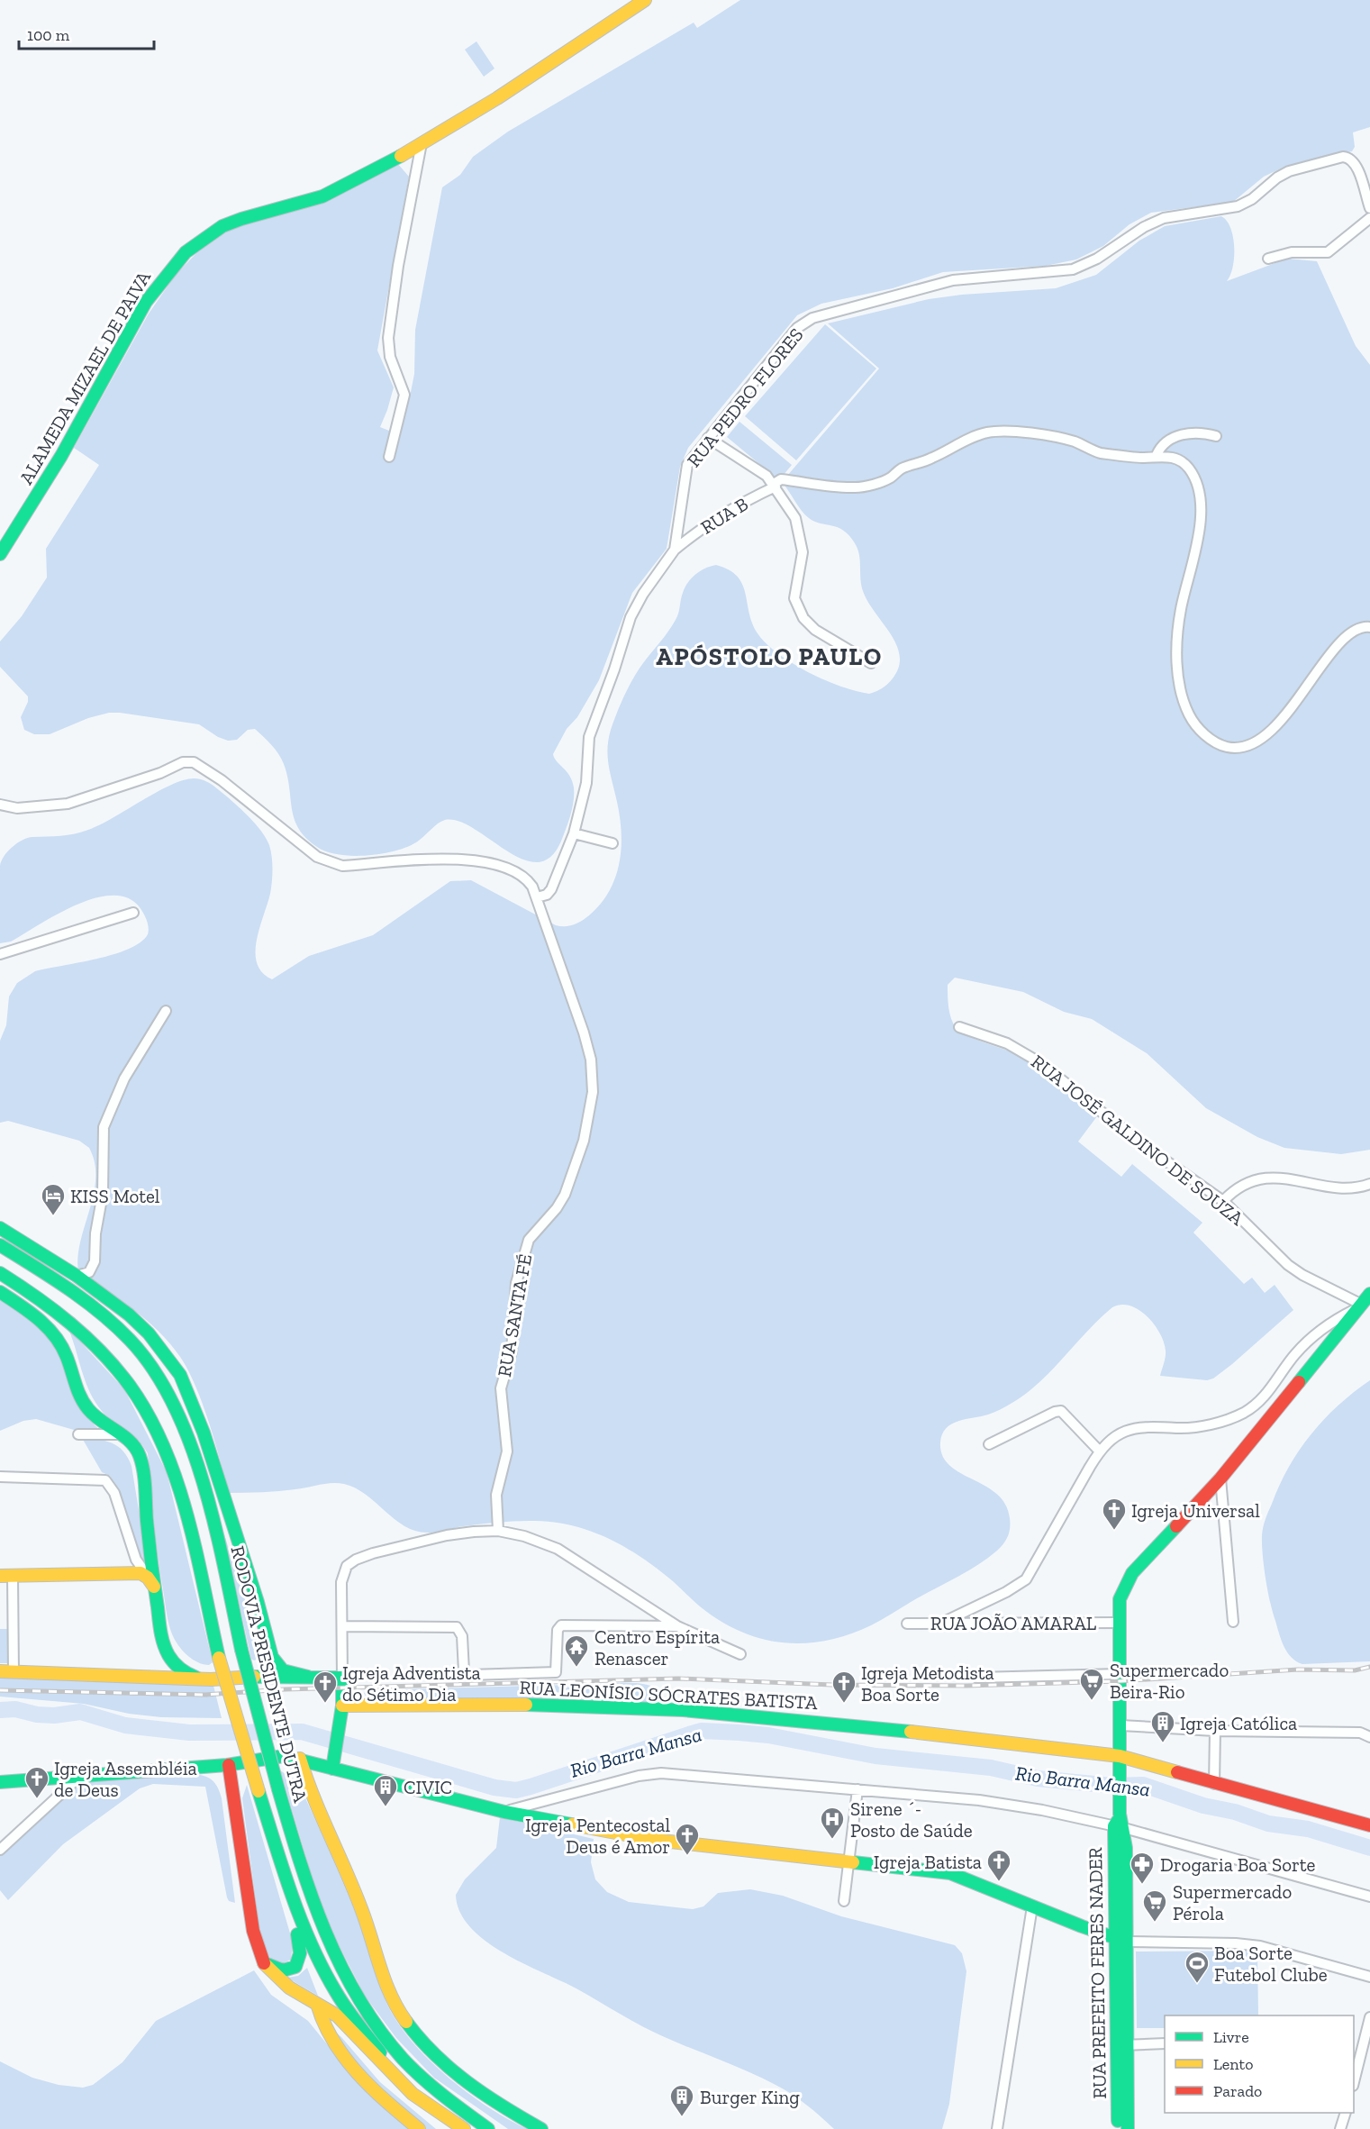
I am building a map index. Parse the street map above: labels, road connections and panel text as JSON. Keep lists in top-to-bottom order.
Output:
{
  "streets": {
    "main road": [
      "ALAMEDA MIZAEL DE PAIVA",
      "RODOVIA PRESIDENTE DUTRA",
      "RUA LEONÍSIO SÓCRATES BATISTA",
      "RUA PREFEITO FERES NADER"
    ],
    "street": [
      "RUA PEDRO FLORES",
      "RUA B",
      "RUA JOSÉ GALDINO DE SOUZA",
      "RUA SANTA FÉ",
      "RUA JOÃO AMARAL"
    ]
  },
  "crossings": [
    ["RUA PEDRO FLORES", "RUA B"],
    ["RUA PEDRO FLORES", "RUA SANTA FÉ"],
    ["RUA JOSÉ GALDINO DE SOUZA", "RUA PREFEITO FERES NADER"],
    ["RUA JOÃO AMARAL", "RUA PREFEITO FERES NADER"],
    ["RUA LEONÍSIO SÓCRATES BATISTA", "RUA PREFEITO FERES NADER"]
  ],
  "districts": ["APÓSTOLO PAULO"],
  "water": ["Rio Barra Mansa"],
  "places": {
    "hotel": ["KISS Motel"],
    "church": [
      "Igreja Universal",
      "Igreja Adventista do Sétimo Dia",
      "Igreja Metodista Boa Sorte",
      "Igreja Assembléia de Deus",
      "Igreja Pentecostal Deus é Amor",
      "Igreja Batista"
    ],
    "temple": ["Centro Espírita Renascer"],
    "supermarket": ["Supermercado Beira-Rio", "Supermercado Pérola"],
    "building": ["Igreja Católica", "CIVIC", "Burger King"],
    "hospital": ["Sirene ´- Posto de Saúde"],
    "pharmacy": ["Drogaria Boa Sorte"],
    "sports": ["Boa Sorte Futebol Clube"]
  },
  "legend": ["Livre", "Lento", "Parado"],
  "scale_bar": "100 m"
}
